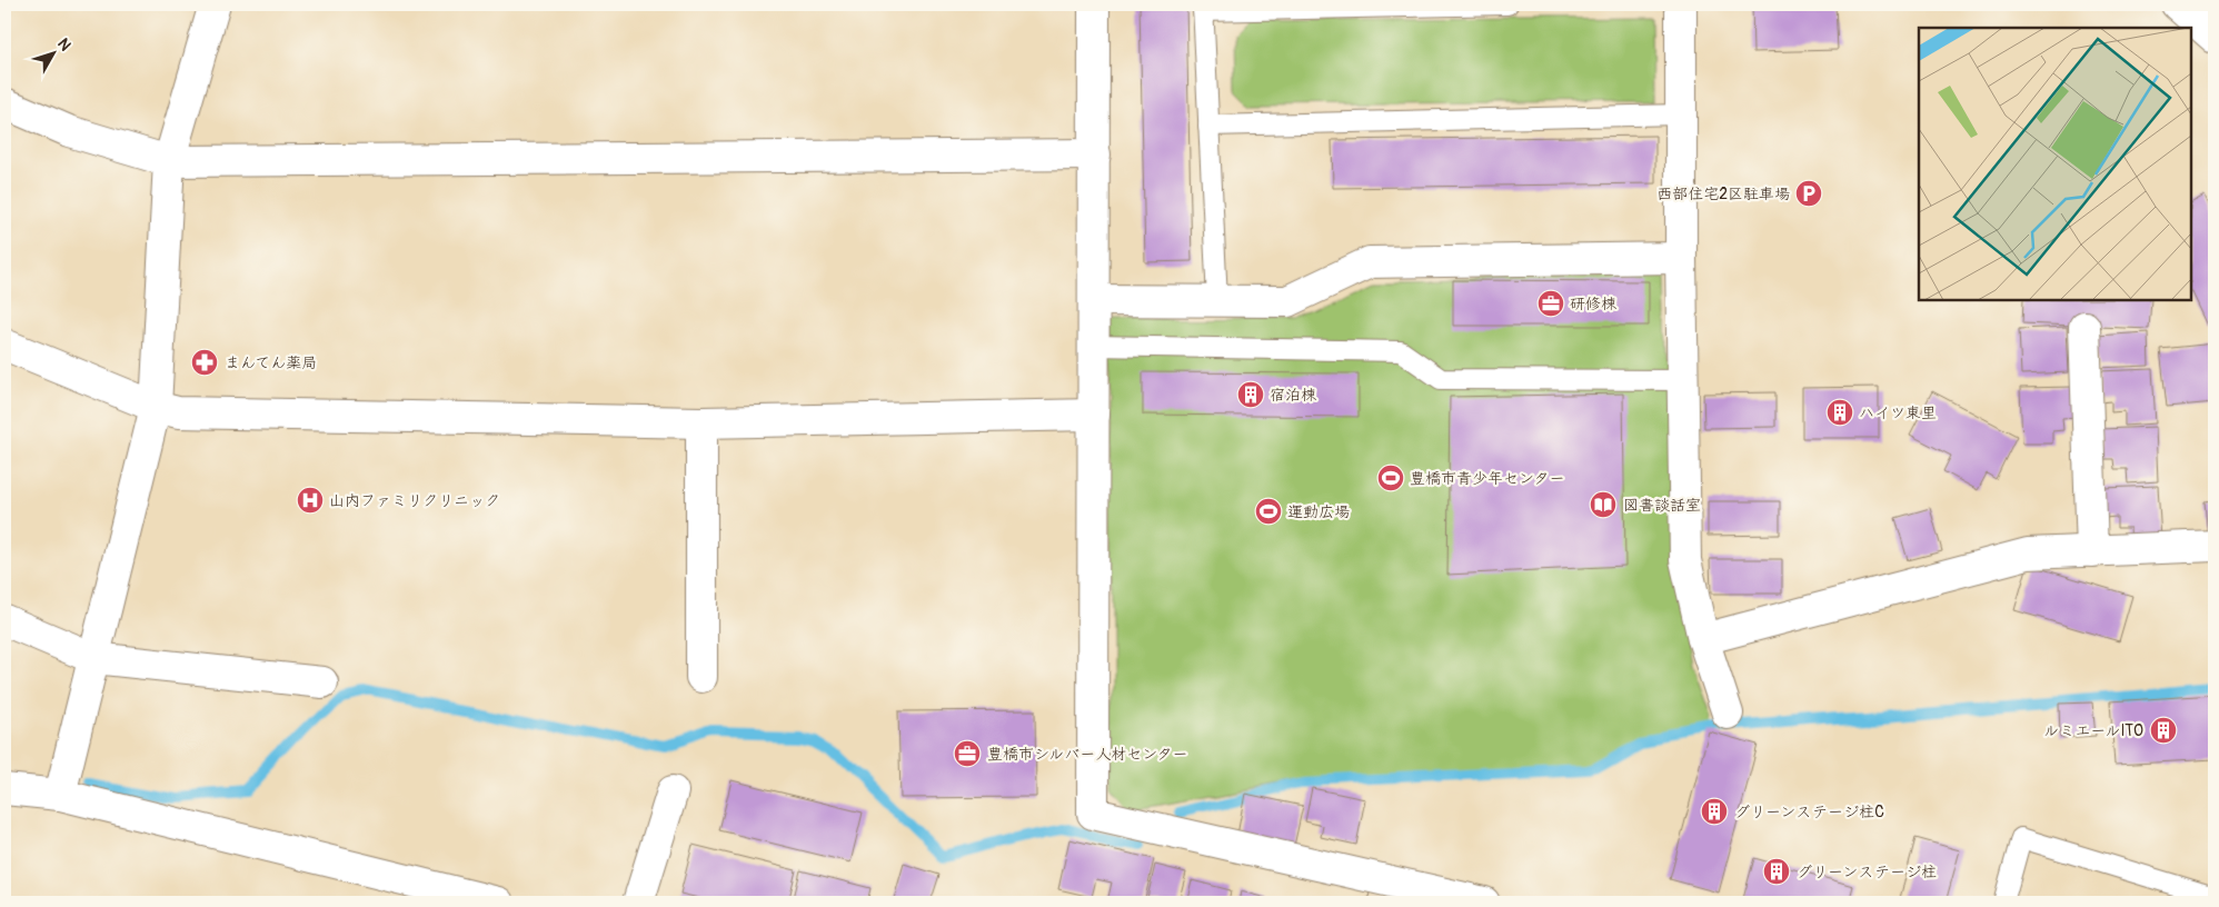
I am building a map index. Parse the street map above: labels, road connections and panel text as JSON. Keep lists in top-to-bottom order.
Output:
{
  "places": {
    "parking": ["西部住宅2区駐車場"],
    "office": ["研修棟", "豊橋市シルバー人材センター"],
    "pharmacy": ["まんてん薬局"],
    "building": [
      "宿泊棟",
      "ハイツ東里",
      "ルミエールITO",
      "グリーンステージ柱C",
      "グリーンステージ柱"
    ],
    "sports": ["豊橋市青少年センター", "運動広場"],
    "hospital": ["山内ファミリクリニック"],
    "library": ["図書談話室"]
  },
  "north": "top right"
}
